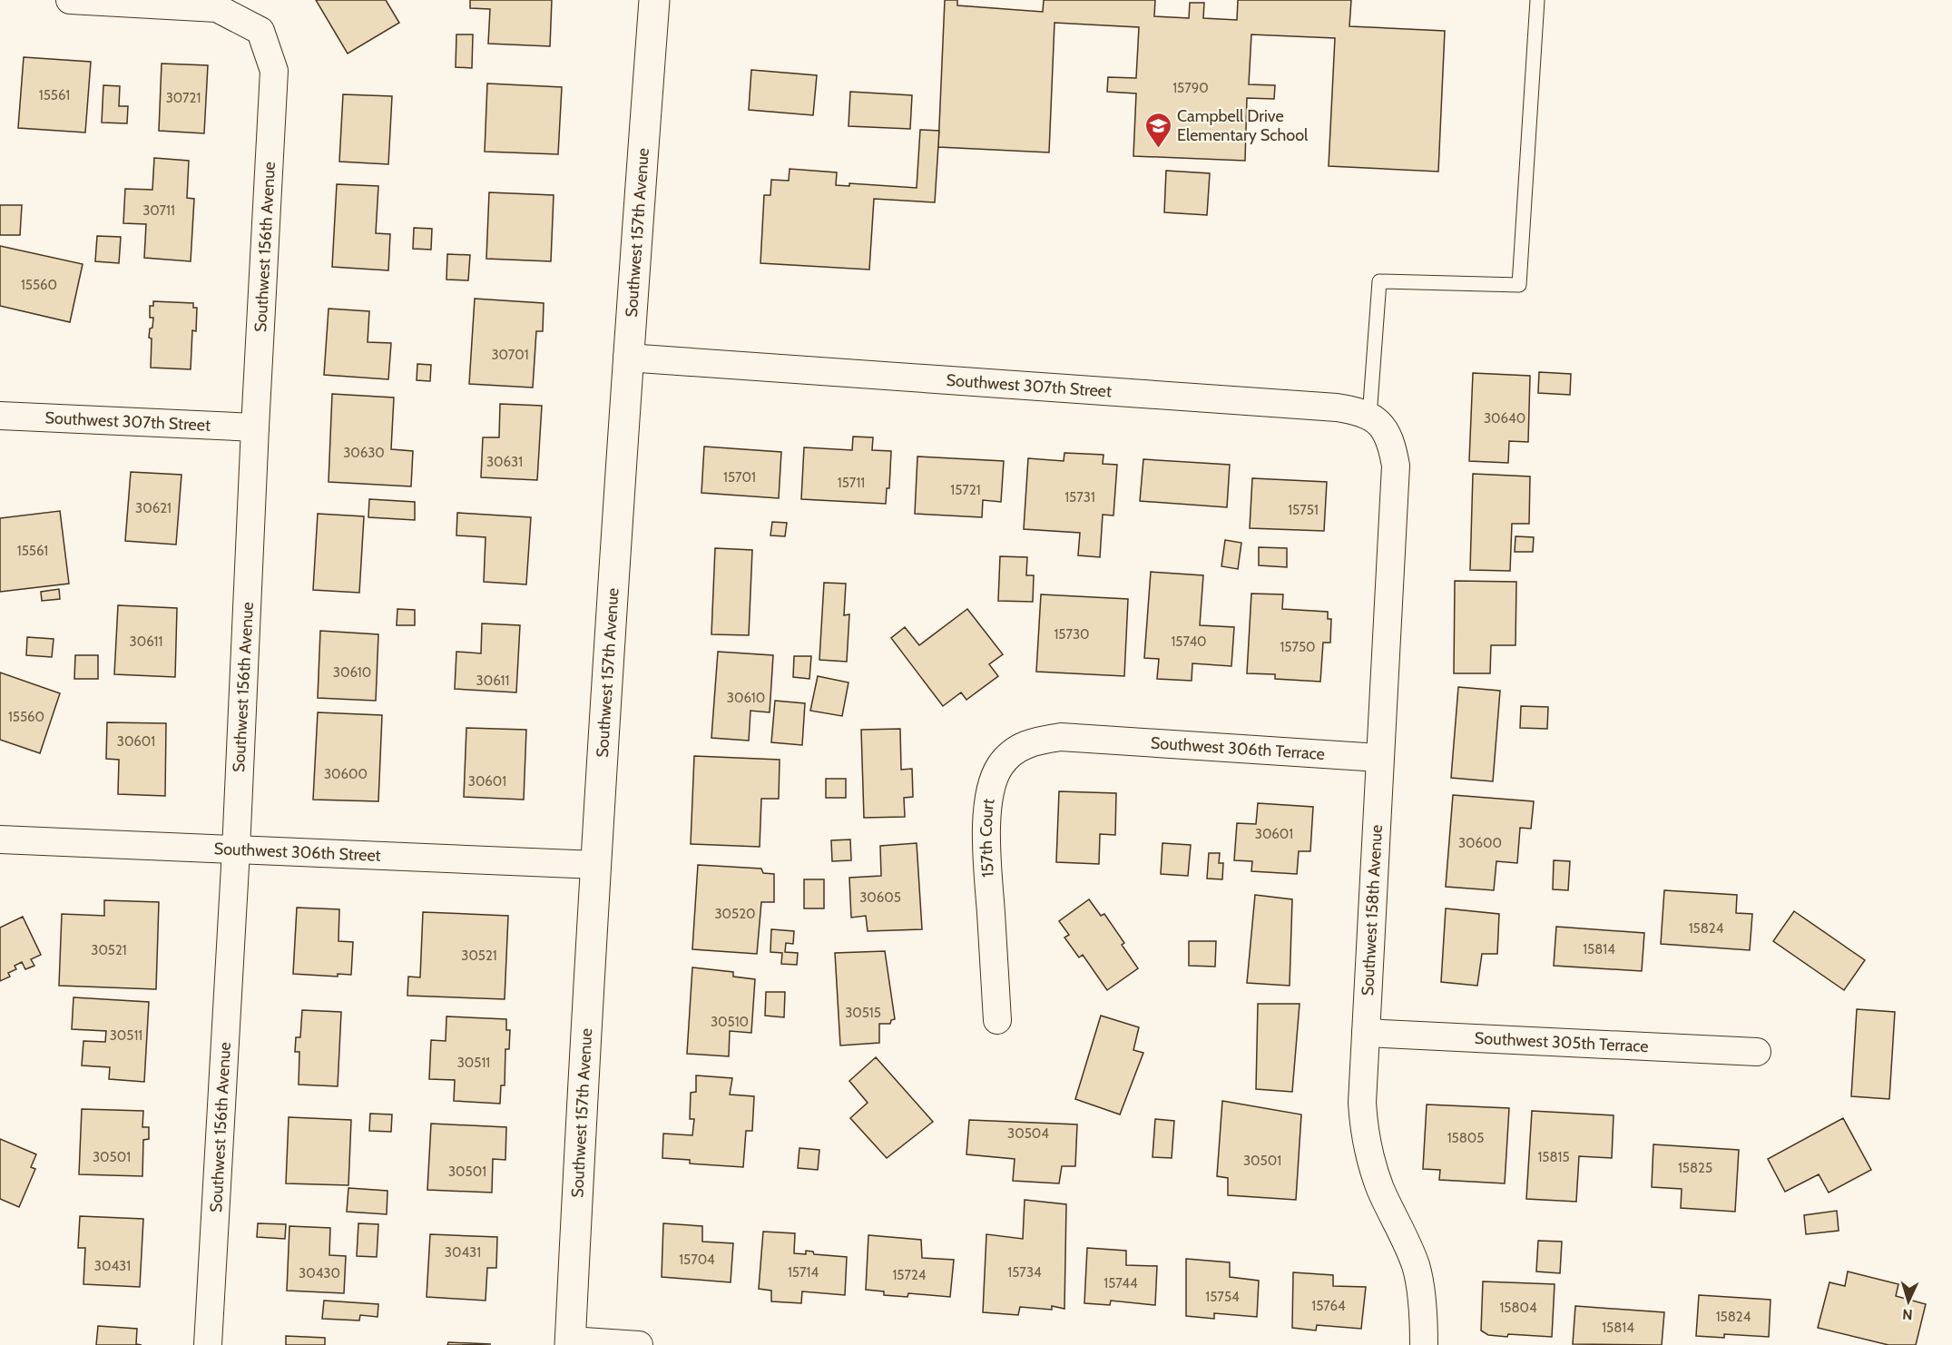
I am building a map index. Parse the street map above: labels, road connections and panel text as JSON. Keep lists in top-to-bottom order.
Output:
{
  "streets": {
    "street": [
      "Southwest 157th Avenue",
      "Southwest 156th Avenue",
      "Southwest 307th Street",
      "Southwest 306th Terrace",
      "157th Court",
      "Southwest 306th Street",
      "Southwest 158th Avenue",
      "Southwest 305th Terrace"
    ]
  },
  "crossings": [
    ["Southwest 157th Avenue", "Southwest 307th Street"],
    ["Southwest 157th Avenue", "Southwest 306th Street"],
    ["Southwest 156th Avenue", "Southwest 307th Street"],
    ["Southwest 156th Avenue", "Southwest 306th Street"],
    ["Southwest 307th Street", "Southwest 158th Avenue"],
    ["Southwest 306th Terrace", "157th Court"],
    ["Southwest 306th Terrace", "Southwest 158th Avenue"],
    ["Southwest 158th Avenue", "Southwest 305th Terrace"]
  ],
  "places": {
    "school or university": ["Campbell Drive Elementary School"]
  },
  "house_numbers": [
    "15790",
    "15561",
    "30721",
    "30711",
    "15560",
    "30701",
    "30640",
    "30630",
    "30631",
    "15701",
    "15711",
    "15721",
    "15731",
    "30621",
    "15751",
    "15561",
    "15730",
    "30611",
    "15740",
    "15750",
    "30610",
    "30611",
    "30610",
    "15560",
    "30601",
    "30600",
    "30601",
    "30601",
    "30600",
    "30605",
    "30520",
    "15824",
    "15814",
    "30521",
    "30521",
    "30515",
    "30510",
    "30511",
    "30511",
    "30504",
    "15805",
    "30501",
    "15815",
    "30501",
    "15825",
    "30501",
    "30431",
    "15704",
    "30431",
    "15714",
    "15734",
    "30430",
    "15724",
    "15744",
    "15754",
    "15764",
    "15804",
    "15824",
    "15814"
  ],
  "north": "bottom"
}
